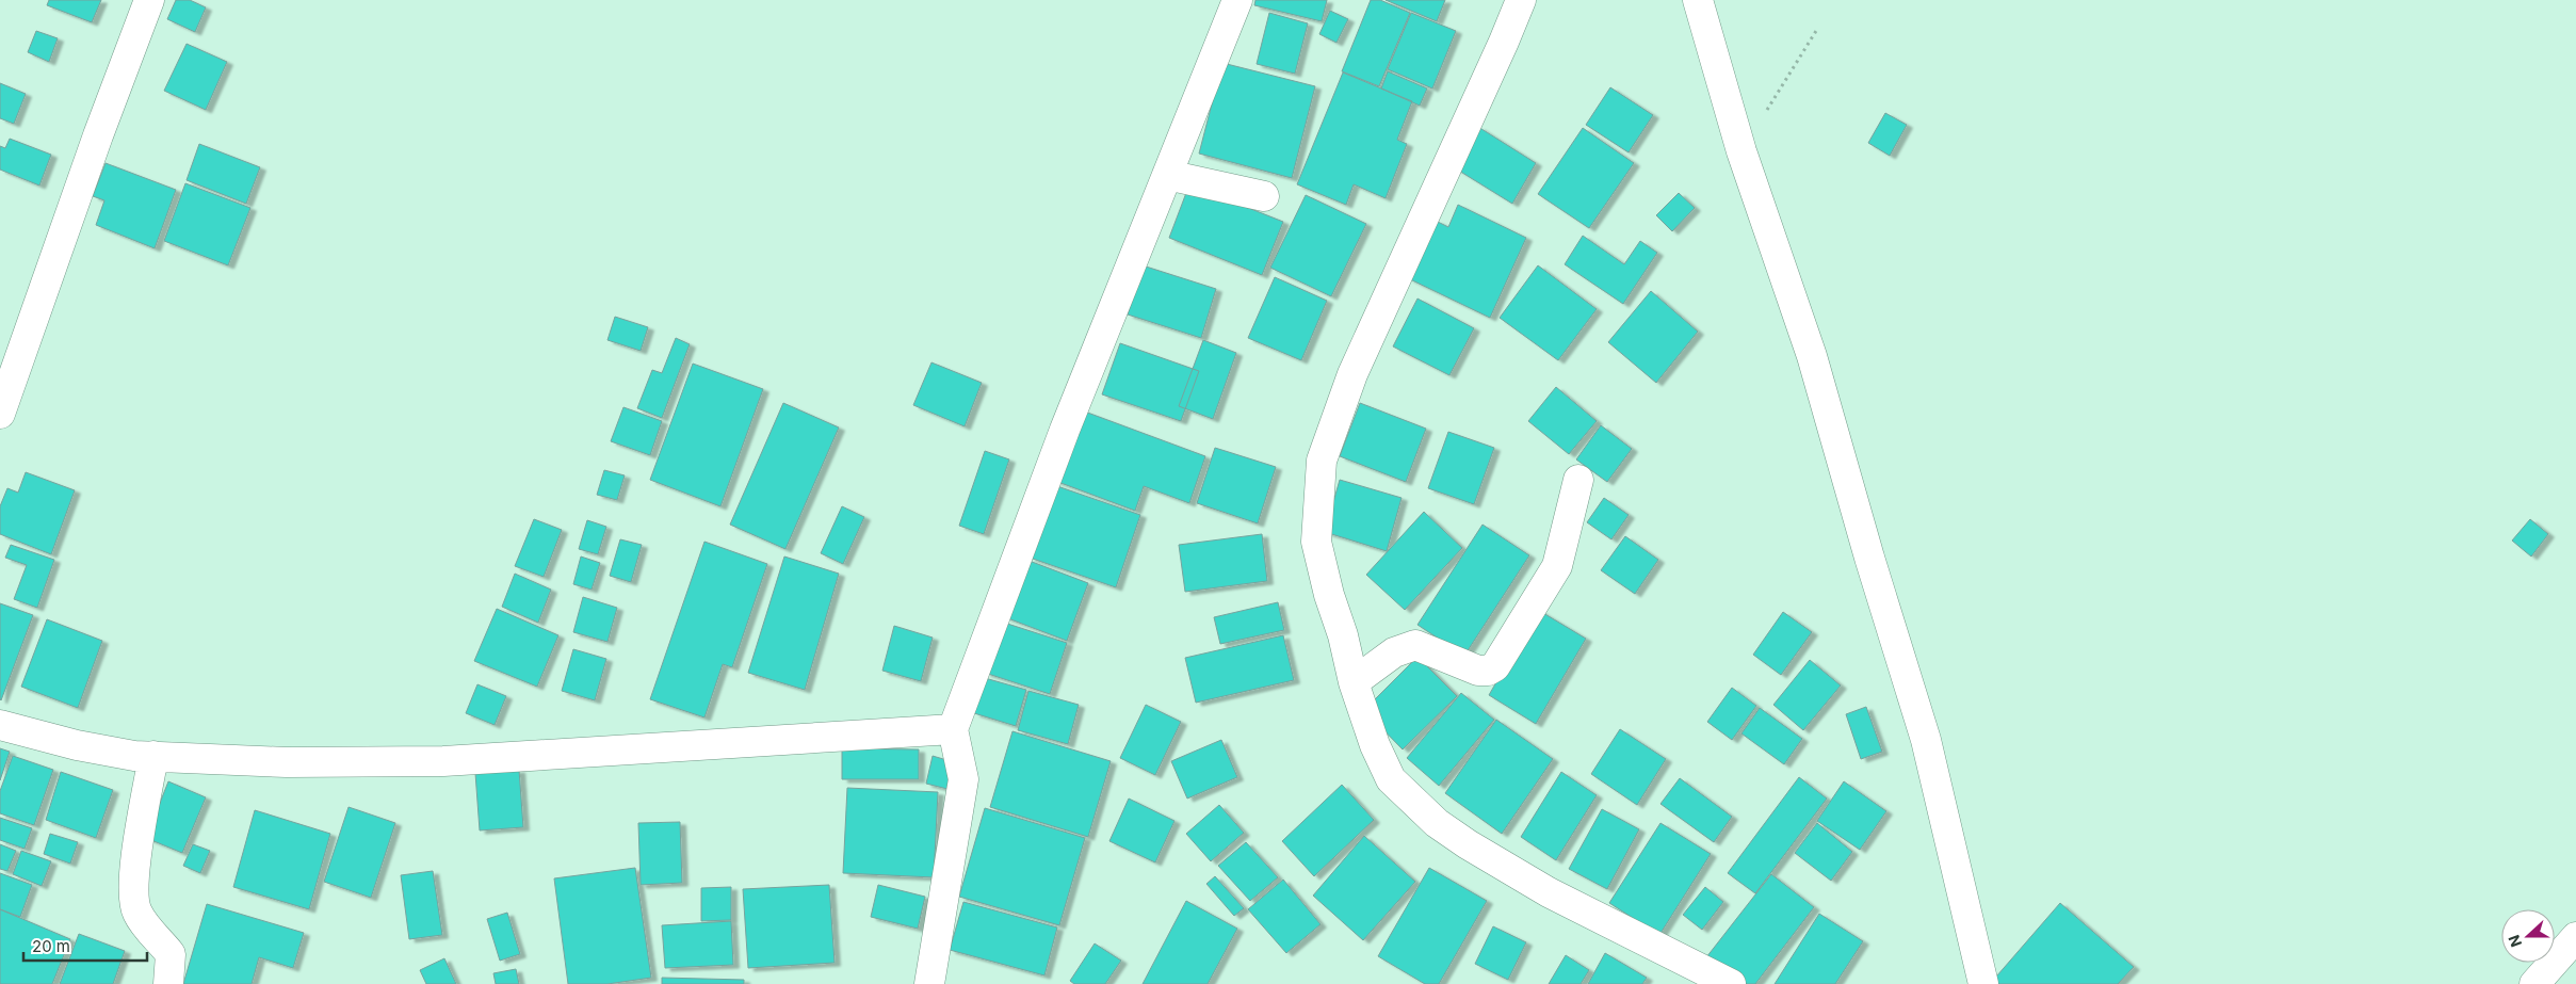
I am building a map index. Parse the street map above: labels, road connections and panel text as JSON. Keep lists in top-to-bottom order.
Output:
{
  "scale_bar": "20 m",
  "north": "left"
}
